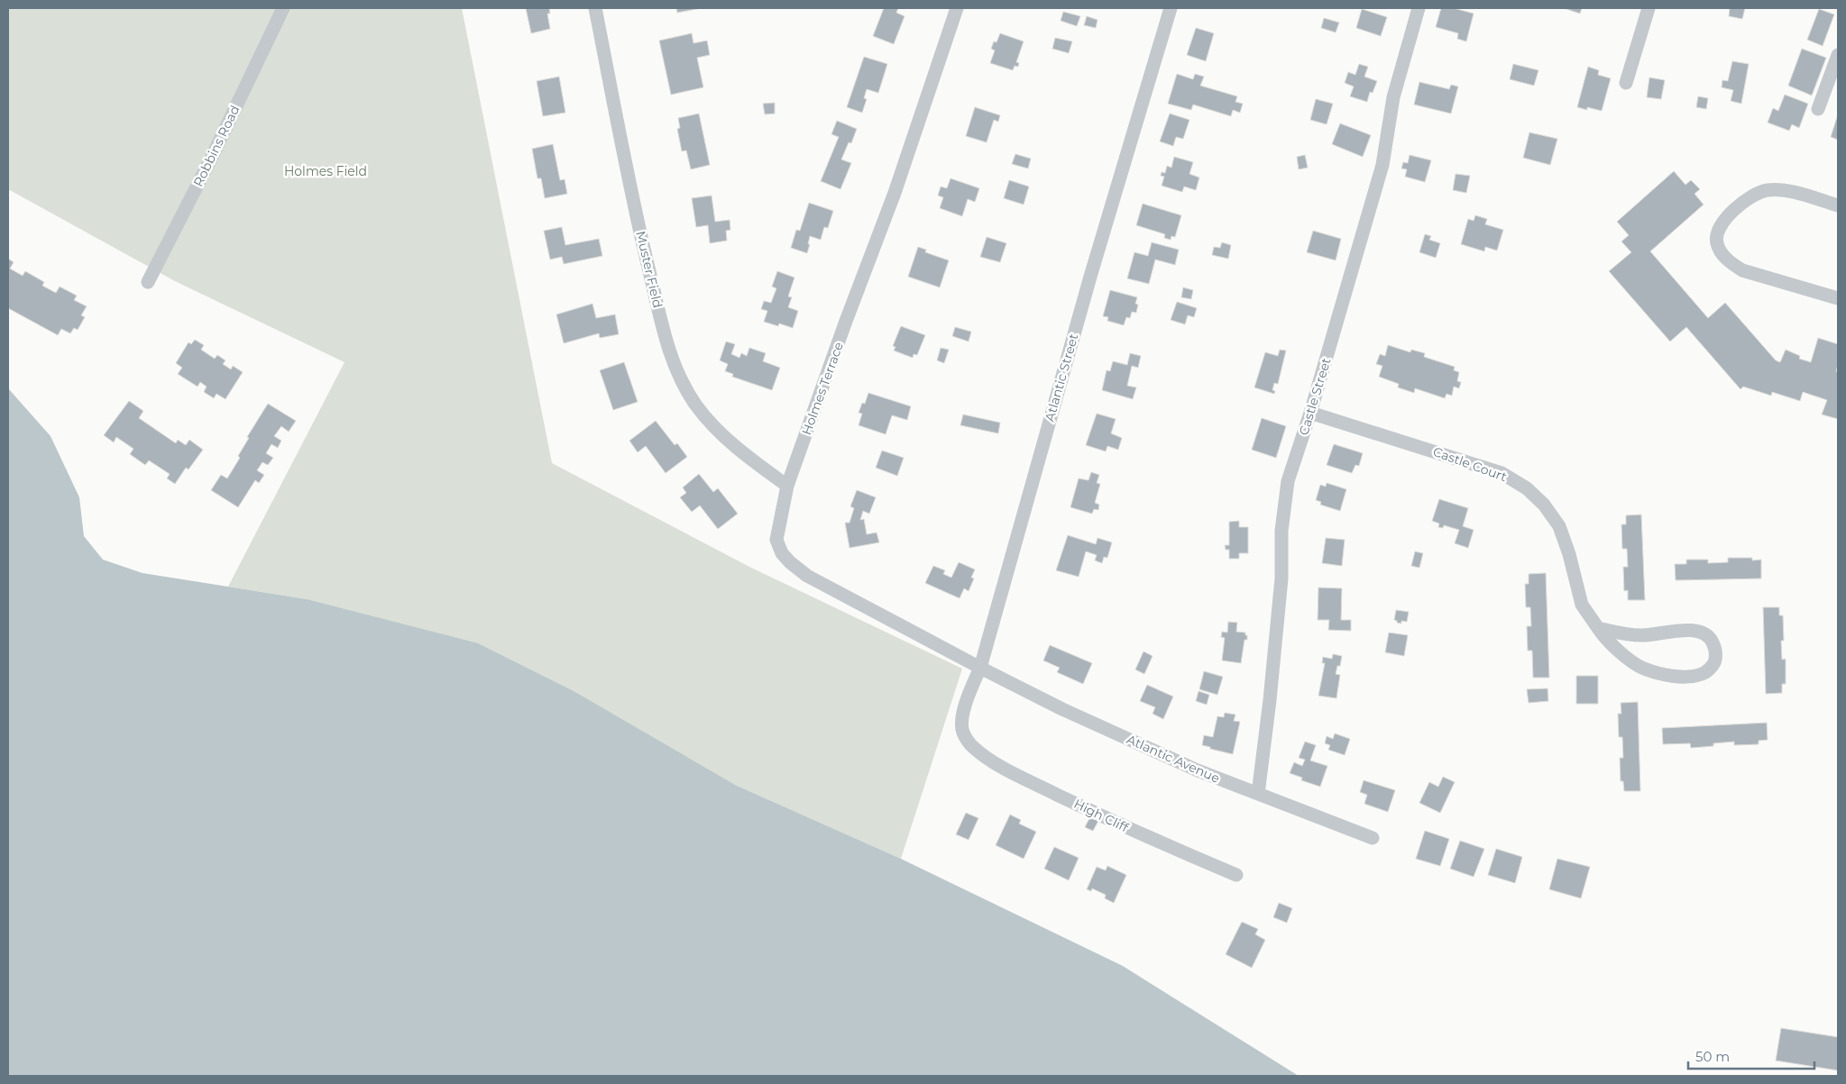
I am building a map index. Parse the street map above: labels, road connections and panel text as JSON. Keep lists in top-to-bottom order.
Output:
{
  "streets": {
    "street": [
      "Robbins Road",
      "Muster Field",
      "Atlantic Street",
      "Holmes Terrace",
      "Castle Street",
      "Castle Court",
      "Atlantic Avenue",
      "High Cliff"
    ]
  },
  "crossings": [
    ["Muster Field", "Holmes Terrace"],
    ["Atlantic Street", "Holmes Terrace"],
    ["Atlantic Street", "Atlantic Avenue"],
    ["Atlantic Street", "High Cliff"],
    ["Holmes Terrace", "Atlantic Avenue"],
    ["Castle Street", "Castle Court"],
    ["Castle Street", "Atlantic Avenue"]
  ],
  "parks": ["Holmes Field"],
  "scale_bar": "50 m"
}
